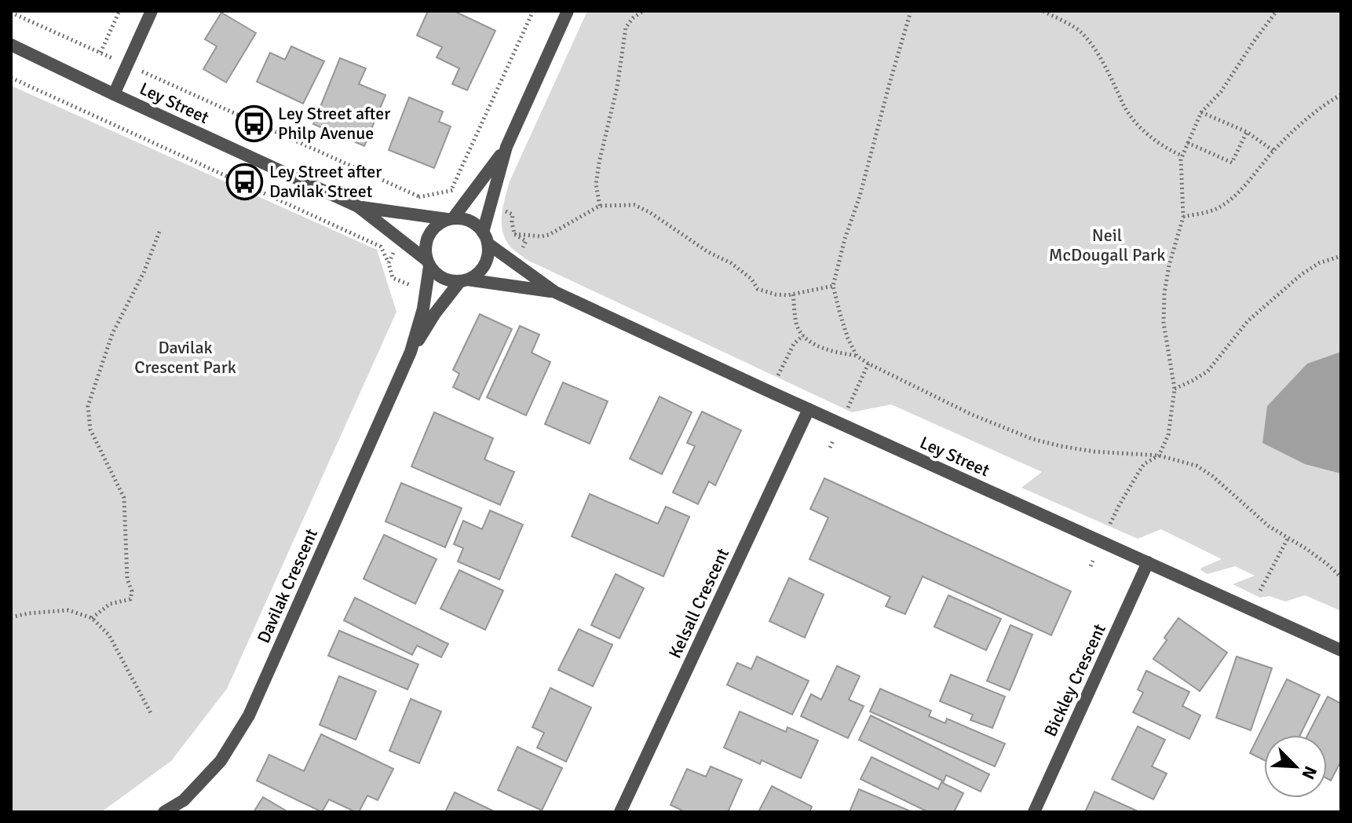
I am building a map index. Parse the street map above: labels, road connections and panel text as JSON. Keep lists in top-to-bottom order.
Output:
{
  "streets": {
    "street": [
      "Ley Street",
      "Davilak Crescent",
      "Kelsall Crescent",
      "Bickley Crescent"
    ]
  },
  "crossings": [
    ["Ley Street", "Davilak Crescent"],
    ["Ley Street", "Kelsall Crescent"],
    ["Ley Street", "Bickley Crescent"]
  ],
  "parks": ["Neil McDougall Park", "Davilak Crescent Park"],
  "places": {
    "bus stop": ["Ley Street after Philp Avenue", "Ley Street after Davilak Street"]
  },
  "north": "bottom right"
}
